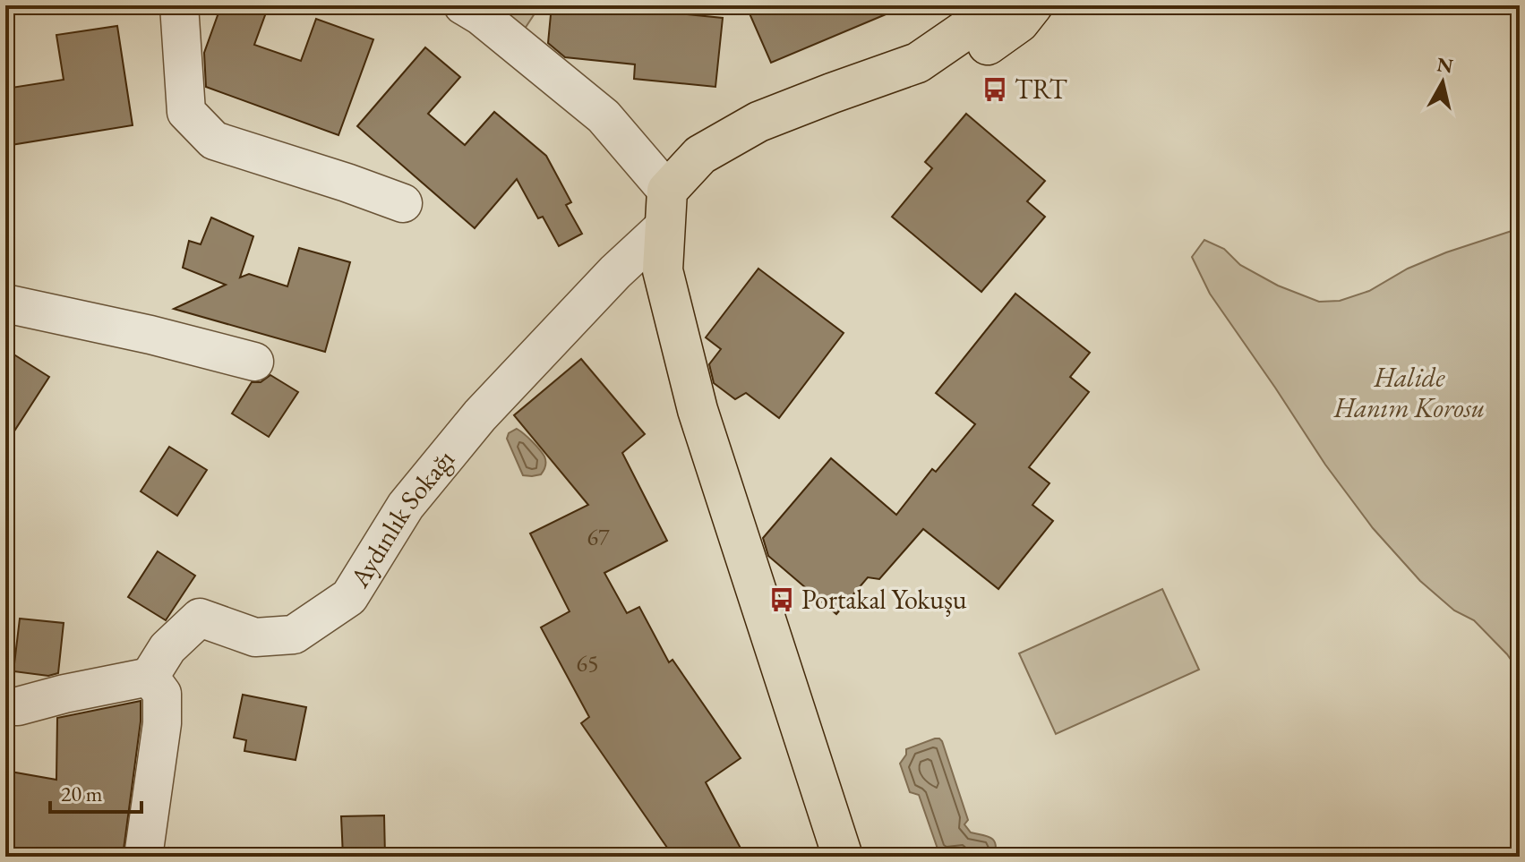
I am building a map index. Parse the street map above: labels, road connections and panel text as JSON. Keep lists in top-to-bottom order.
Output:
{
  "streets": {
    "street": ["Aydınlık Sokağı"]
  },
  "parks": ["Halide Hanım Korosu"],
  "places": {
    "bus stop": ["TRT", "Portakal Yokuşu"]
  },
  "house_numbers": ["67", "65"],
  "scale_bar": "20 m",
  "north": "top"
}
